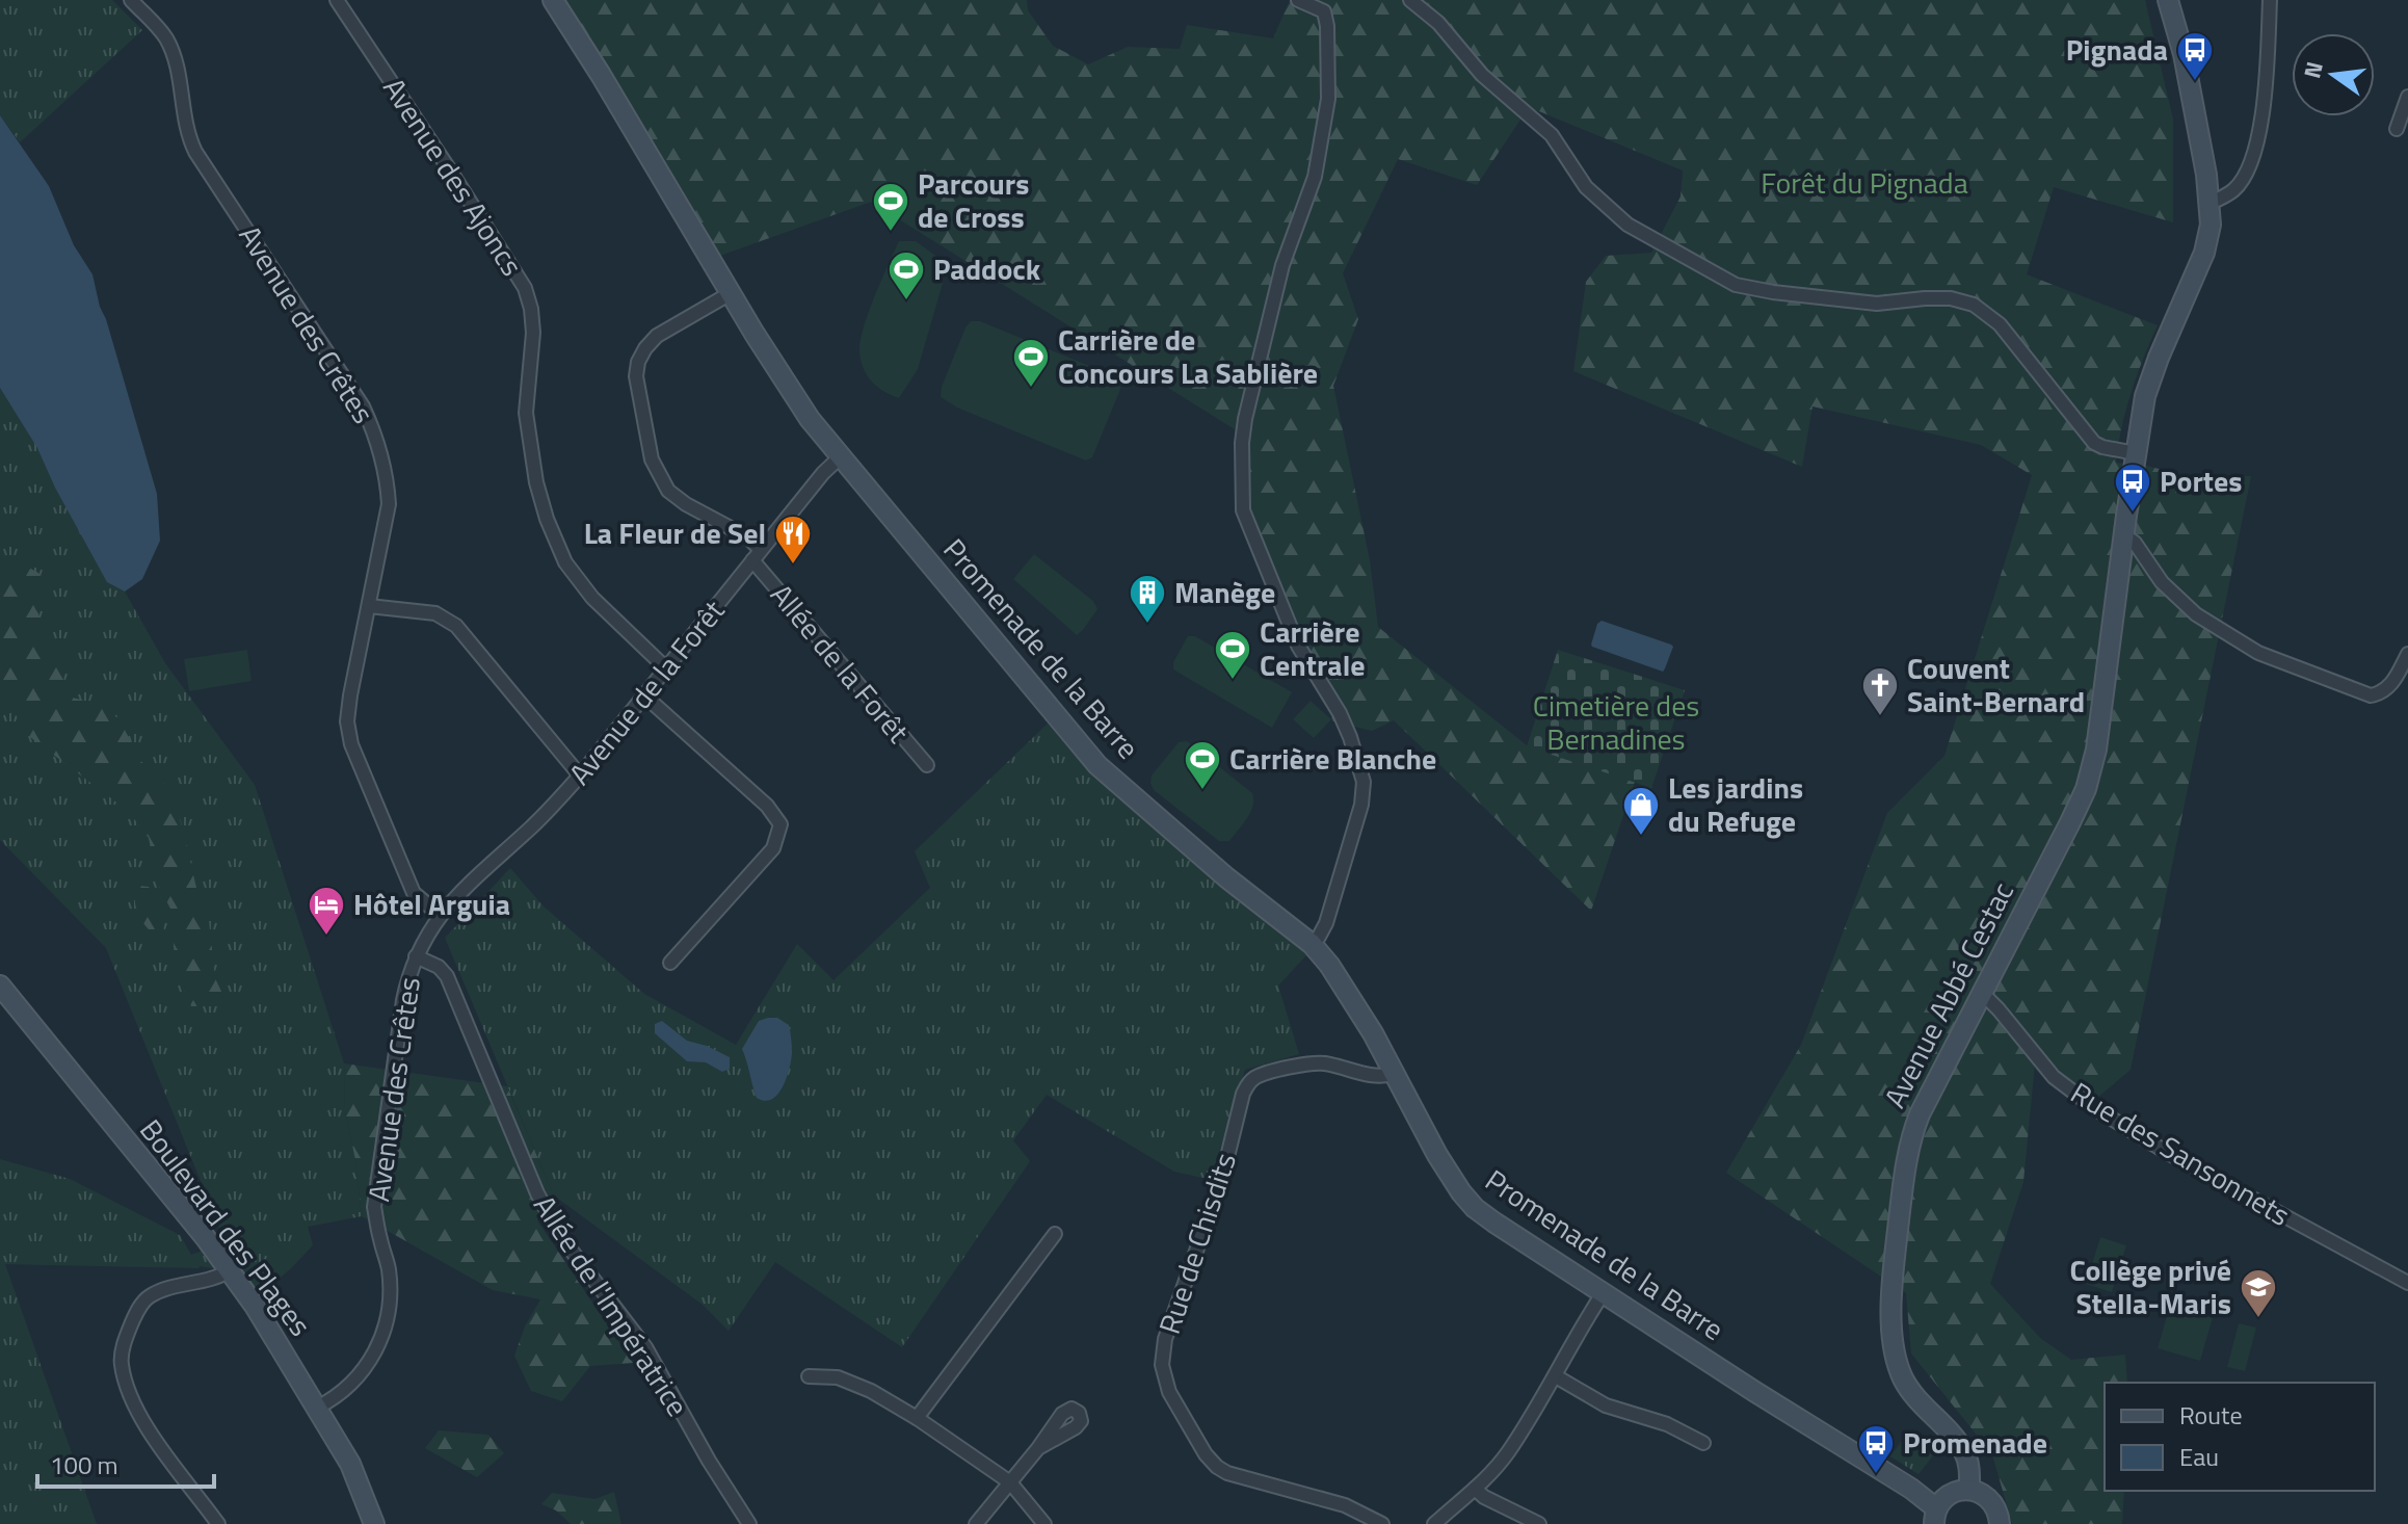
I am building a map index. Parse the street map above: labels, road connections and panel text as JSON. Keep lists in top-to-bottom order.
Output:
{
  "streets": {
    "main road": ["Promenade de la Barre", "Avenue Abbé Cestac", "Boulevard des Plages"],
    "street": [
      "Avenue des Ajoncs",
      "Avenue des Crêtes",
      "Allée de la Forêt",
      "Avenue de la Forêt",
      "Rue des Sansonnets",
      "Rue de Chisdits",
      "Allée de l'Impératrice"
    ]
  },
  "crossings": [
    ["Avenue des Ajoncs", "Avenue de la Forêt"],
    ["Avenue des Crêtes", "Avenue de la Forêt"],
    ["Avenue des Crêtes", "Boulevard des Plages"],
    ["Avenue des Crêtes", "Allée de l'Impératrice"],
    ["Promenade de la Barre", "Allée de la Forêt"],
    ["Promenade de la Barre", "Avenue de la Forêt"],
    ["Promenade de la Barre", "Rue de Chisdits"],
    ["Allée de la Forêt", "Avenue de la Forêt"],
    ["Avenue Abbé Cestac", "Rue des Sansonnets"]
  ],
  "parks": ["Forêt du Pignada", "Cimetière des Bernadines"],
  "places": {
    "bus stop": ["Pignada", "Portes", "Promenade"],
    "sports": [
      "Parcours de Cross",
      "Paddock",
      "Carrière de Concours La Sablière",
      "Carrière Centrale",
      "Carrière Blanche"
    ],
    "restaurant": ["La Fleur de Sel"],
    "building": ["Manège"],
    "church": ["Couvent Saint-Bernard"],
    "shop": ["Les jardins du Refuge"],
    "hotel": ["Hôtel Arguia"],
    "school or university": ["Collège privé Stella-Maris"]
  },
  "legend": ["Route", "Eau"],
  "scale_bar": "100 m",
  "north": "left"
}
